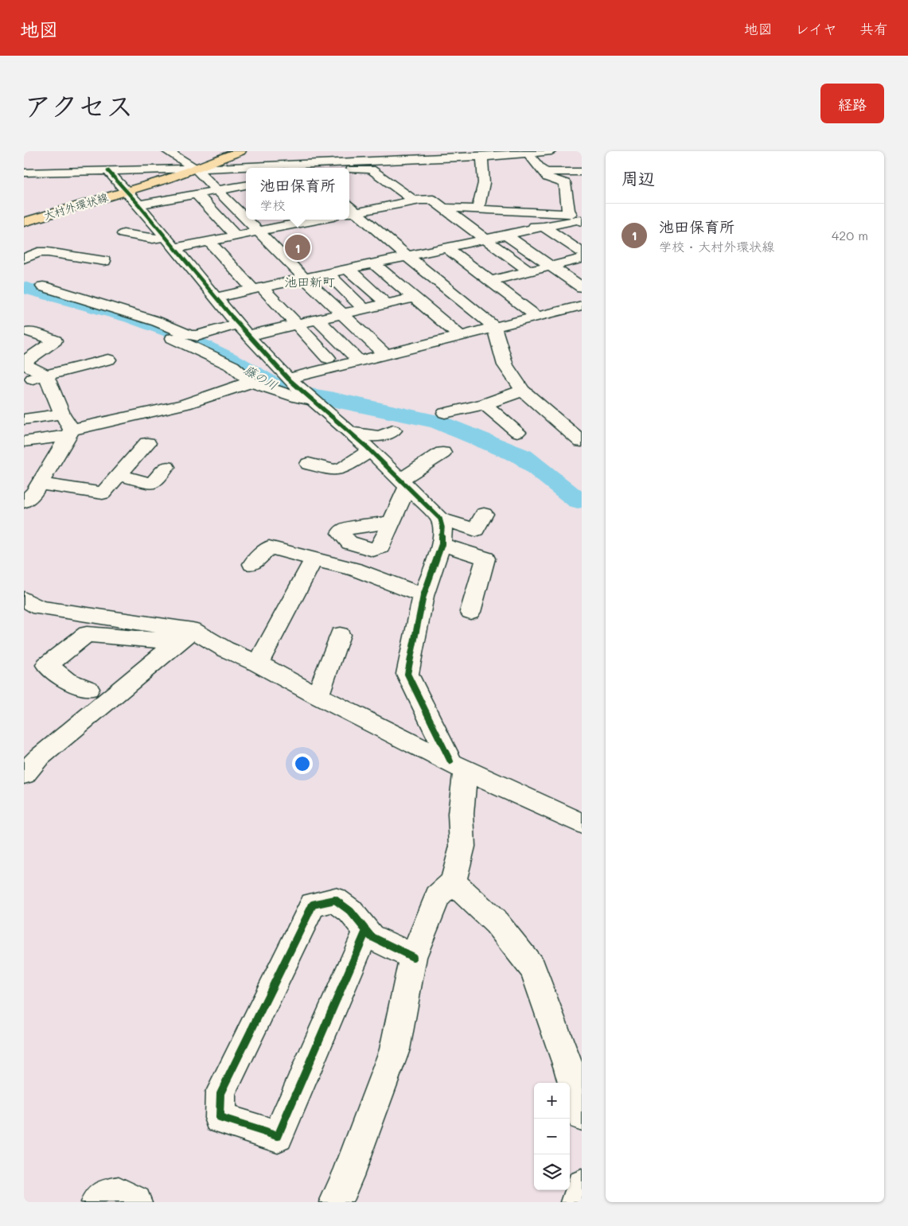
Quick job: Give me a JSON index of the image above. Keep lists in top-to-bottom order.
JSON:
{
  "streets": {
    "main road": ["大村外環状線"]
  },
  "districts": ["池田新町"],
  "water": ["藤の川"],
  "page": {
    "header": "地図",
    "nav": ["地図", "レイヤ", "共有"],
    "title": "アクセス",
    "buttons": "経路",
    "heading": "周辺",
    "popup": ["池田保育所", "学校"],
    "list": [
      {
        "mark": "1",
        "name": "池田保育所",
        "note": "学校 · 大村外環状線",
        "value": "420 m"
      }
    ],
    "pins": "1",
    "map_buttons": ["+", "−"]
  }
}
